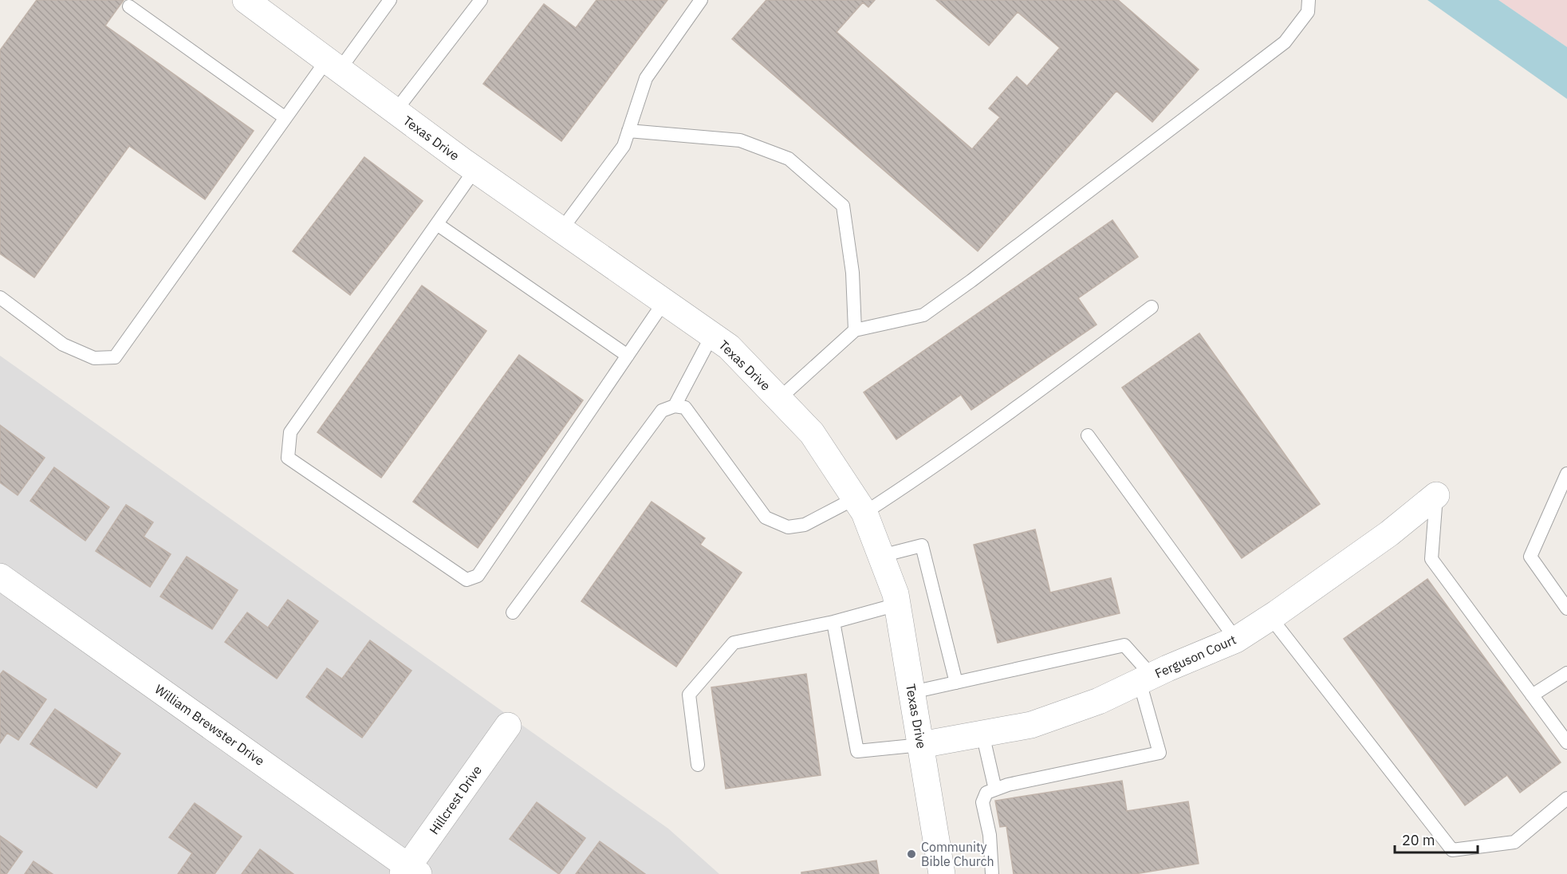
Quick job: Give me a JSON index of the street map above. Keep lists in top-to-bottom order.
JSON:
{
  "streets": {
    "street": [
      "Texas Drive",
      "Ferguson Court",
      "William Brewster Drive",
      "Hillcrest Drive"
    ]
  },
  "crossings": [
    ["Texas Drive", "Ferguson Court"],
    ["William Brewster Drive", "Hillcrest Drive"]
  ],
  "places": ["Community Bible Church"],
  "scale_bar": "20 m"
}
